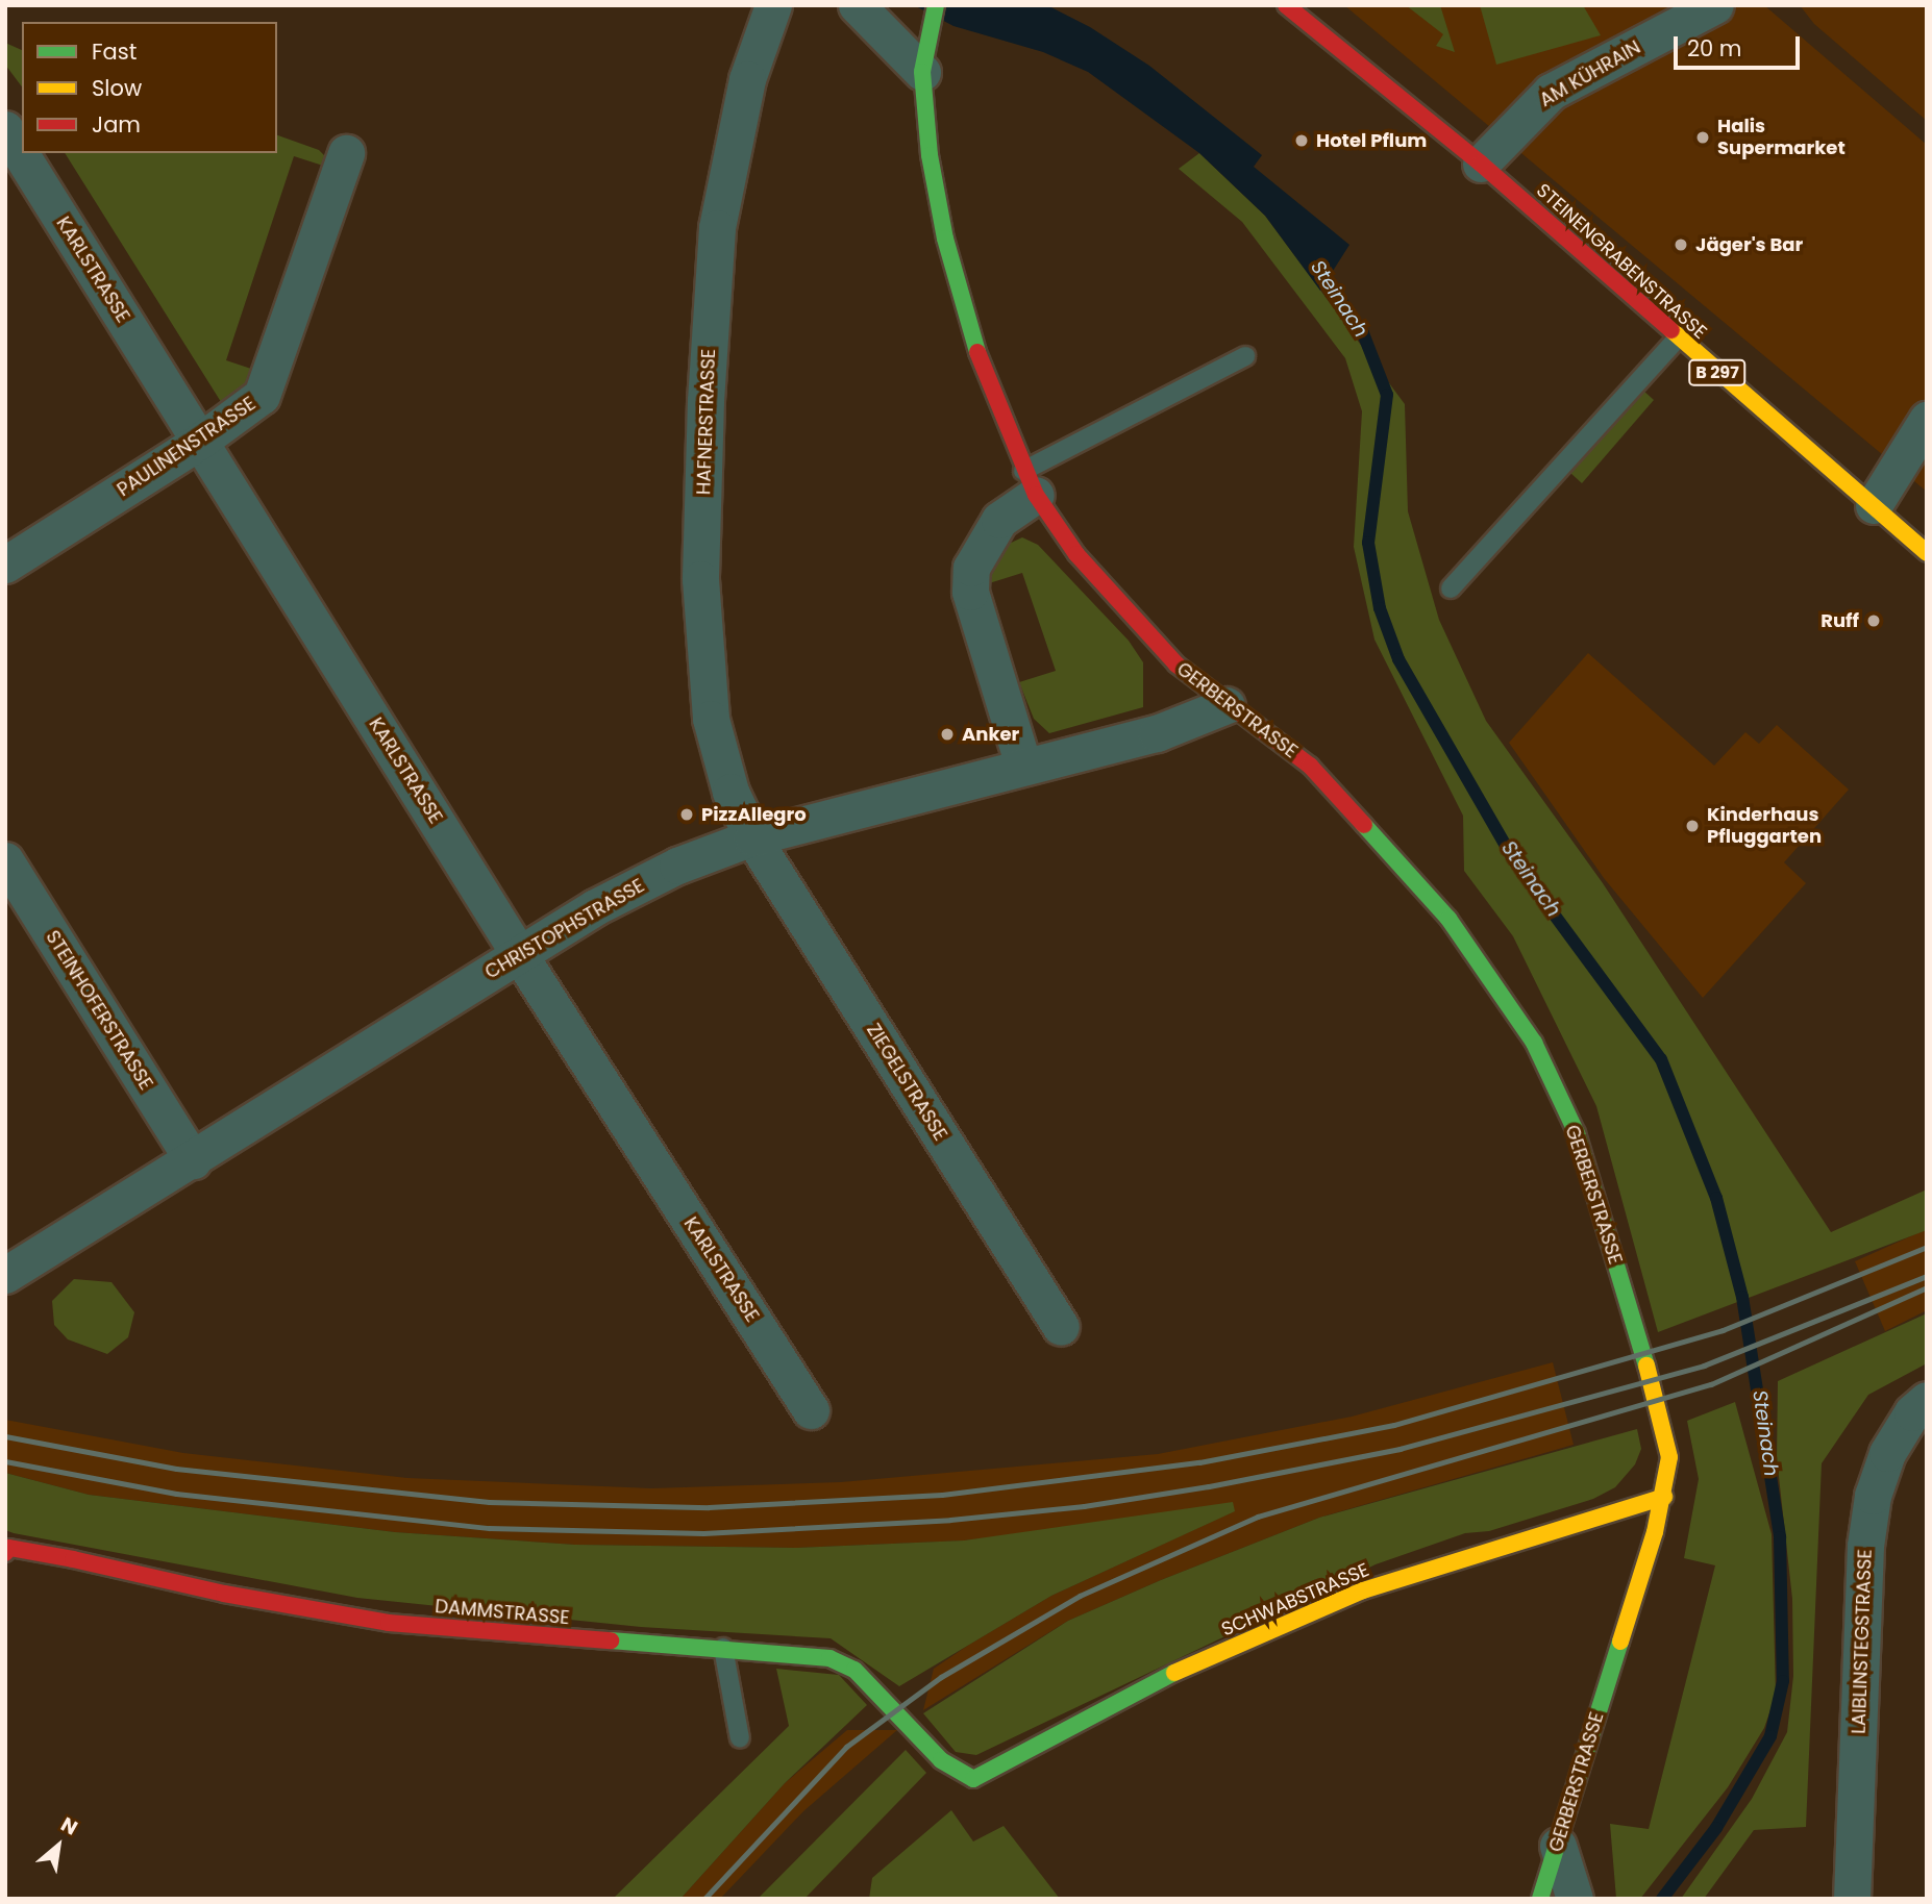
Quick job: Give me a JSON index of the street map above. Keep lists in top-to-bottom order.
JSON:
{
  "streets": {
    "street": [
      "AM KÜHRAIN",
      "STEINENGRABENSTRASSE",
      "KARLSTRASSE",
      "B 297",
      "HAFNERSTRASSE",
      "PAULINENSTRASSE",
      "GERBERSTRASSE",
      "CHRISTOPHSTRASSE",
      "STEINHOFERSTRASSE",
      "ZIEGELSTRASSE",
      "SCHWABSTRASSE",
      "DAMMSTRASSE",
      "LAIBLINSTEGSTRASSE"
    ]
  },
  "crossings": [
    ["AM KÜHRAIN", "STEINENGRABENSTRASSE"],
    ["KARLSTRASSE", "PAULINENSTRASSE"],
    ["KARLSTRASSE", "CHRISTOPHSTRASSE"],
    ["HAFNERSTRASSE", "CHRISTOPHSTRASSE"],
    ["HAFNERSTRASSE", "ZIEGELSTRASSE"],
    ["GERBERSTRASSE", "CHRISTOPHSTRASSE"],
    ["GERBERSTRASSE", "SCHWABSTRASSE"],
    ["CHRISTOPHSTRASSE", "STEINHOFERSTRASSE"],
    ["CHRISTOPHSTRASSE", "ZIEGELSTRASSE"],
    ["SCHWABSTRASSE", "DAMMSTRASSE"]
  ],
  "water": ["Steinach"],
  "places": [
    "Halis Supermarket",
    "Hotel Pflum",
    "Jäger's Bar",
    "Ruff",
    "Anker",
    "PizzAllegro",
    "Kinderhaus Pfluggarten"
  ],
  "legend": ["Fast", "Slow", "Jam"],
  "scale_bar": "20 m",
  "north": "top right"
}
